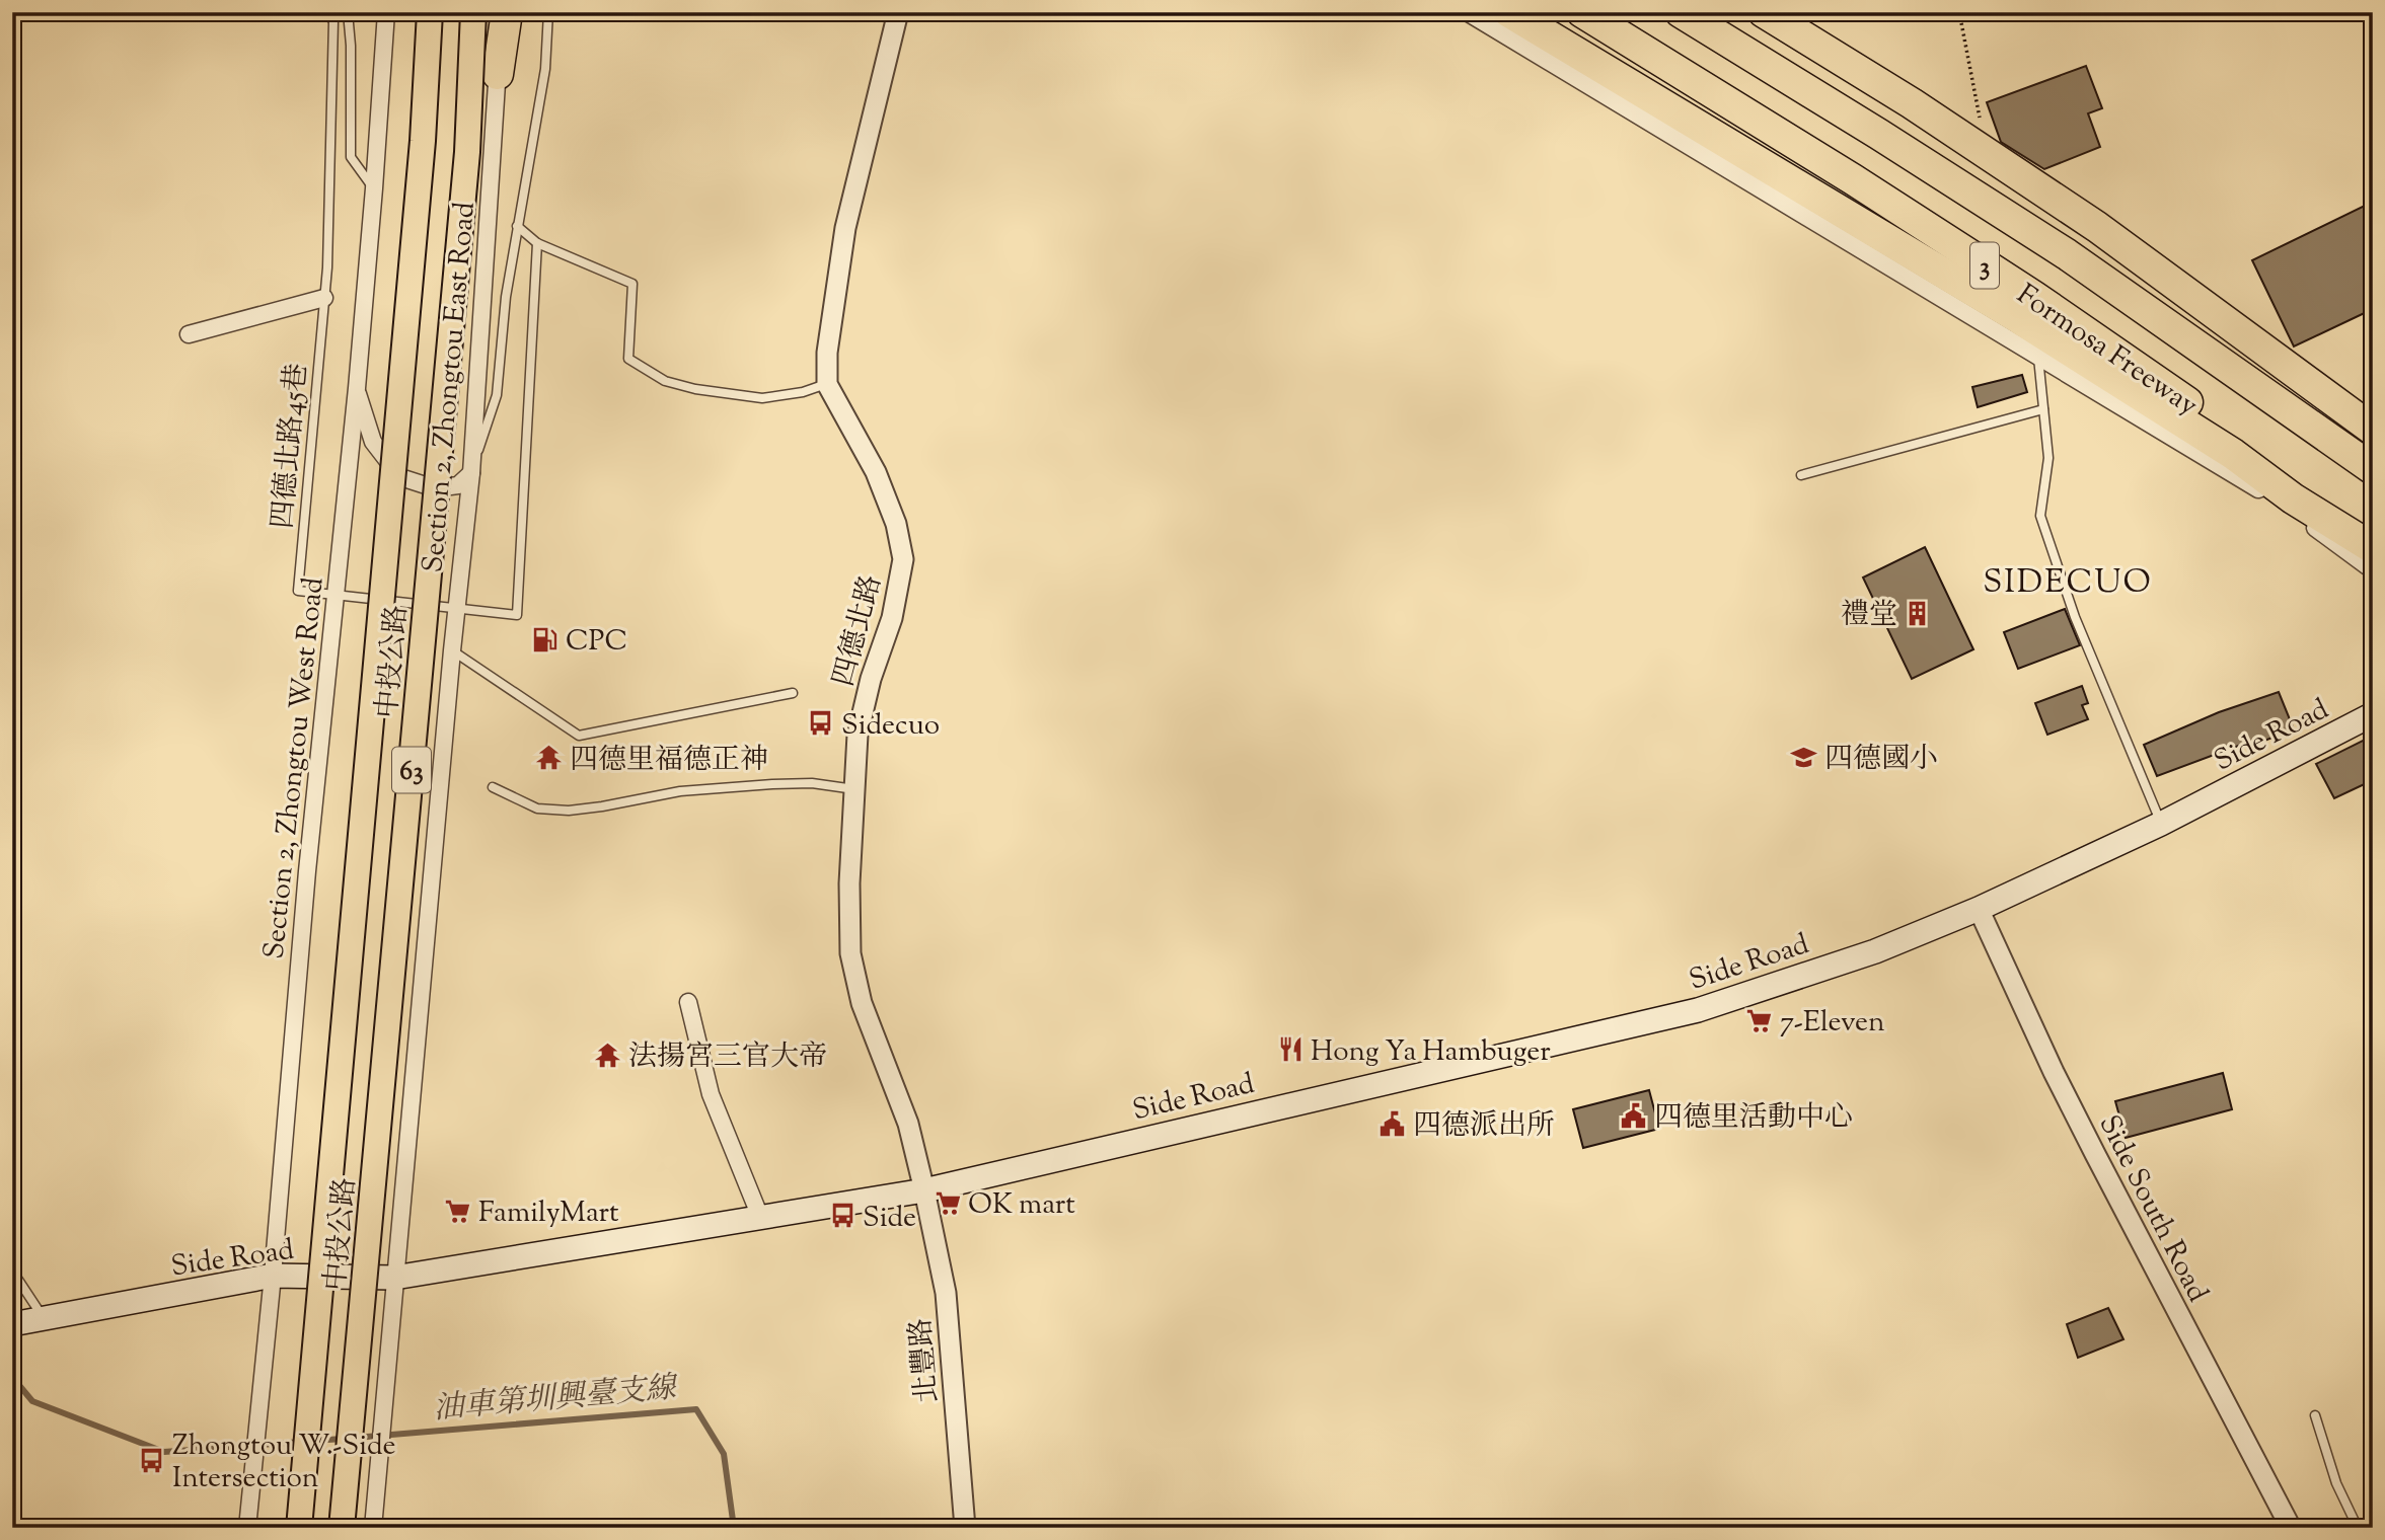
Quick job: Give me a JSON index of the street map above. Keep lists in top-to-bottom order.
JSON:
{
  "streets": {
    "highway": ["3", "Formosa Freeway"],
    "main road": ["中投公路", "Side Road", "63"],
    "street": [
      "Section 2, Zhongtou East Road",
      "四德北路",
      "Section 2, Zhongtou West Road",
      "Side South Road",
      "北豐路"
    ],
    "lane": ["四德北路45巷"]
  },
  "crossings": [
    ["Section 2, Zhongtou East Road", "四德北路45巷"],
    ["Section 2, Zhongtou East Road", "Side Road"],
    ["四德北路45巷", "Section 2, Zhongtou West Road"],
    ["四德北路", "Side Road"],
    ["四德北路", "北豐路"],
    ["Side Road", "Section 2, Zhongtou West Road"],
    ["Side Road", "Side South Road"],
    ["Side Road", "北豐路"]
  ],
  "districts": ["SIDECUO"],
  "water": ["油車第圳興臺支線"],
  "places": {
    "building": ["禮堂"],
    "fuel station": ["CPC"],
    "bus stop": ["Sidecuo", "Side", "Zhongtou W.-Side Intersection"],
    "school or university": ["四德國小"],
    "temple": ["四德里福德正神", "法揚宮三官大帝"],
    "supermarket": ["7-Eleven", "OK mart", "FamilyMart"],
    "restaurant": ["Hong Ya Hambuger"],
    "public building": ["四德里活動中心", "四德派出所"]
  }
}
